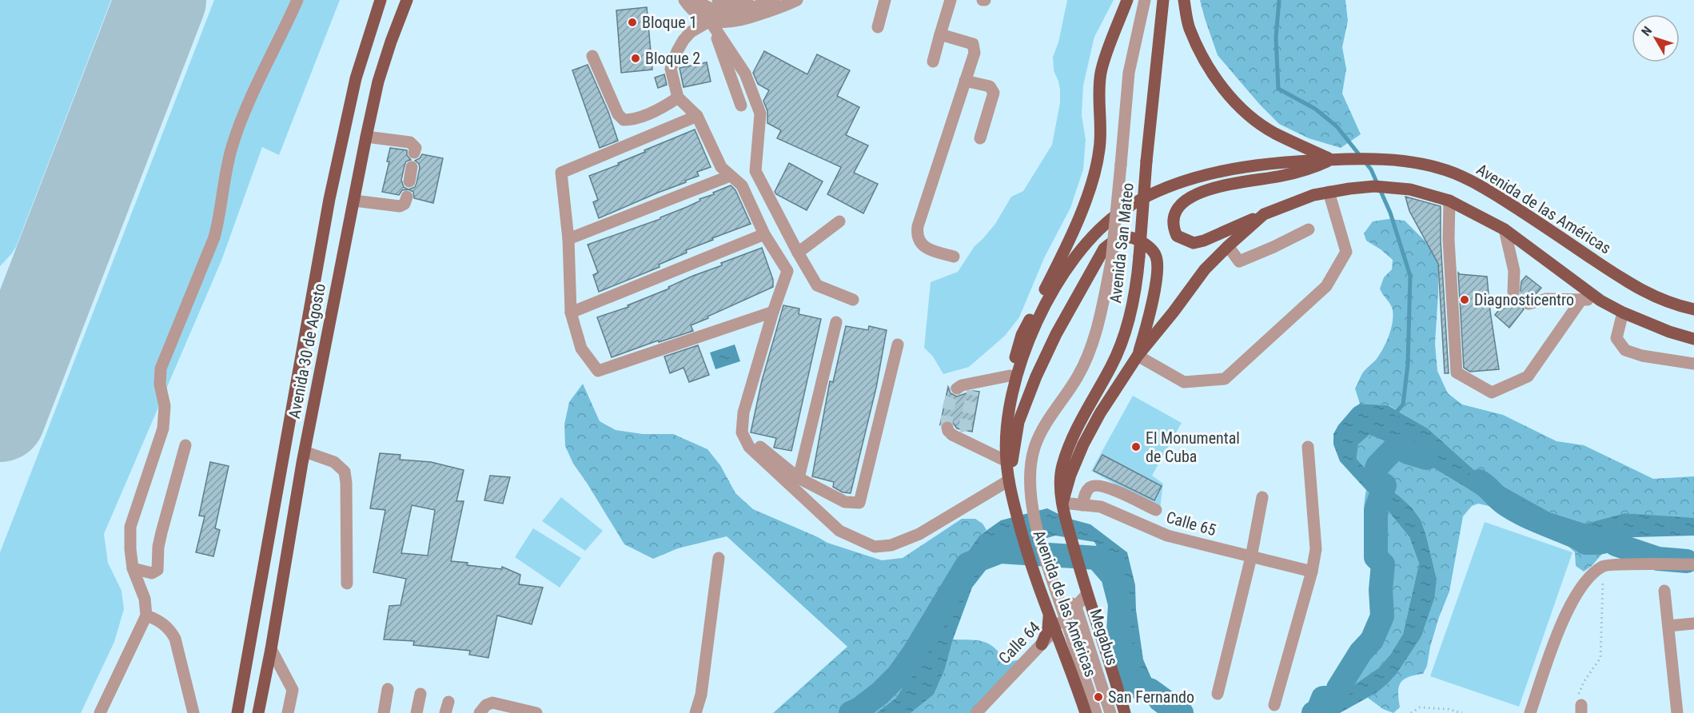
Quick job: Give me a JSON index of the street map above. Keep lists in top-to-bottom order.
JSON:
{
  "streets": {
    "main road": ["Avenida de las Américas", "Avenida San Mateo", "Avenida 30 de Agosto"],
    "street": ["Calle 65", "Megabus", "Calle 64"]
  },
  "crossings": [
    ["Avenida de las Américas", "Avenida San Mateo"],
    ["Avenida de las Américas", "Calle 65"],
    ["Avenida de las Américas", "Calle 64"],
    ["Avenida San Mateo", "Calle 65"],
    ["Megabus", "Calle 64"]
  ],
  "places": [
    "Bloque 1",
    "Bloque 2",
    "Diagnosticentro",
    "El Monumental de Cuba",
    "San Fernando"
  ],
  "north": "top left"
}
